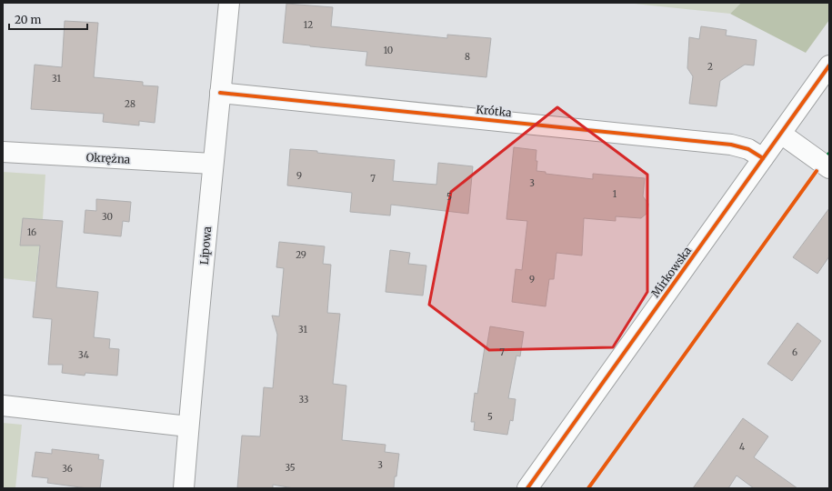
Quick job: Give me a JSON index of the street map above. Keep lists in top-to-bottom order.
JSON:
{
  "streets": {
    "street": [
      "Krótka",
      "Okrężna",
      "Lipowa",
      "Mirkowska"
    ]
  },
  "crossings": [
    ["Krótka", "Lipowa"],
    ["Krótka", "Mirkowska"],
    ["Okrężna", "Lipowa"]
  ],
  "house_numbers": [
    "12",
    "10",
    "8",
    "2",
    "31",
    "28",
    "9",
    "7",
    "3",
    "1",
    "5",
    "30",
    "16",
    "29",
    "9",
    "31",
    "7",
    "6",
    "34",
    "33",
    "5",
    "4",
    "3",
    "35",
    "36"
  ],
  "scale_bar": "20 m"
}
